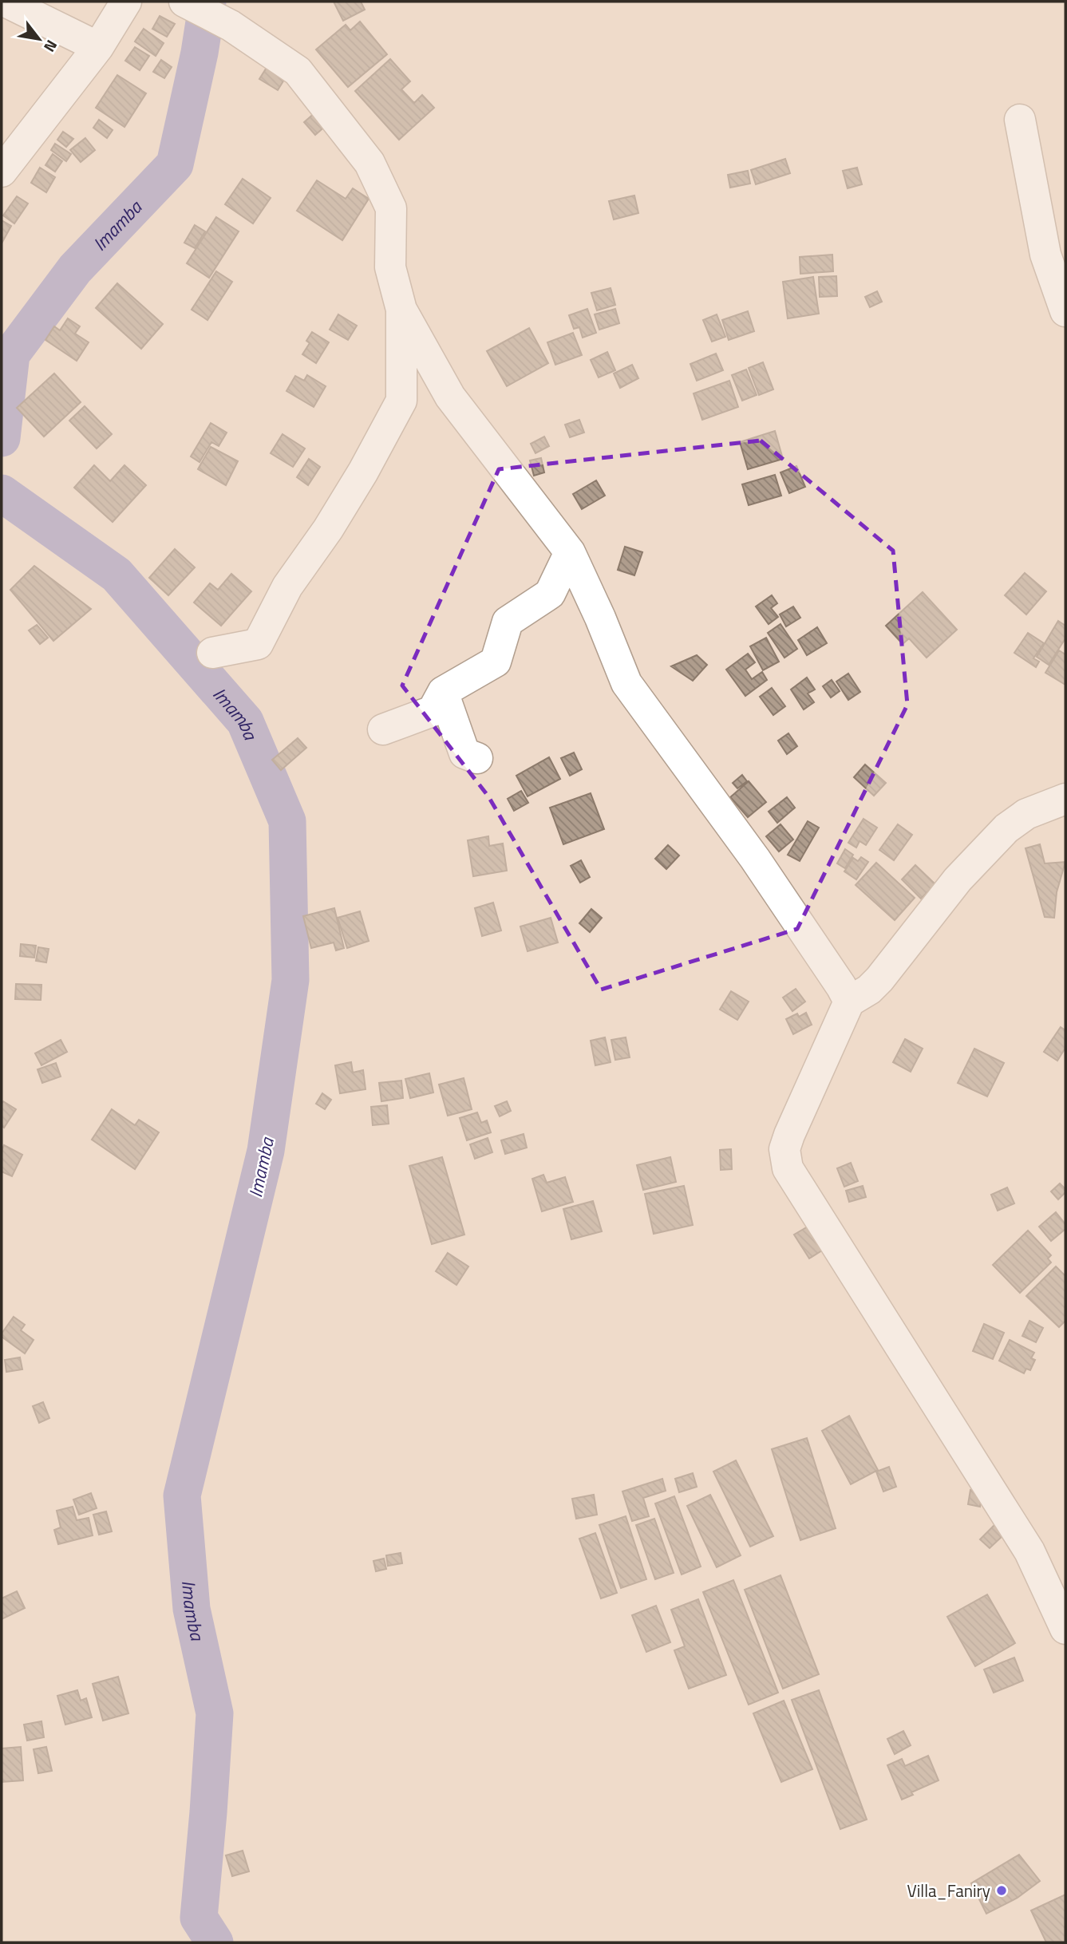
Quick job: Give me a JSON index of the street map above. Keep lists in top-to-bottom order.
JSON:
{
  "water": ["Imamba"],
  "places": ["Villa_Faniry"],
  "north": "bottom right"
}
